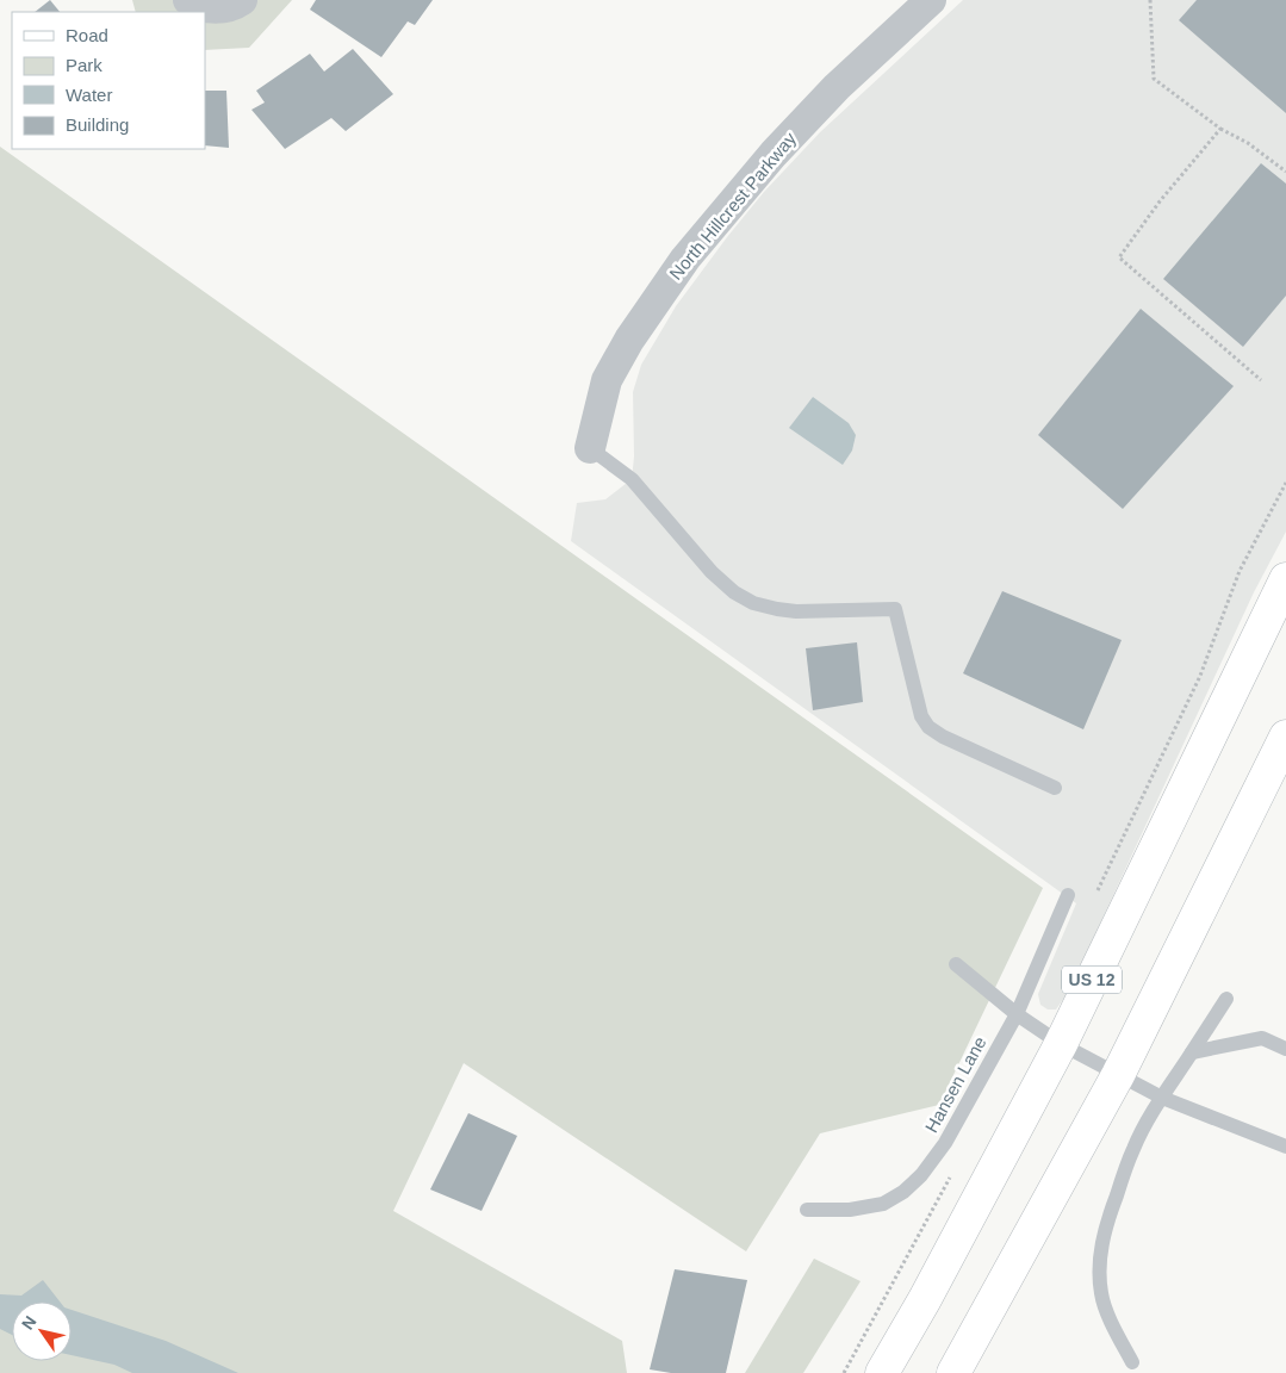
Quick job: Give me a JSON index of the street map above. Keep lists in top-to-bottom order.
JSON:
{
  "streets": {
    "main road": ["US 12"],
    "street": ["North Hillcrest Parkway"],
    "lane": ["Hansen Lane"]
  },
  "legend": [
    "Road",
    "Park",
    "Water",
    "Building"
  ],
  "north": "top left"
}
